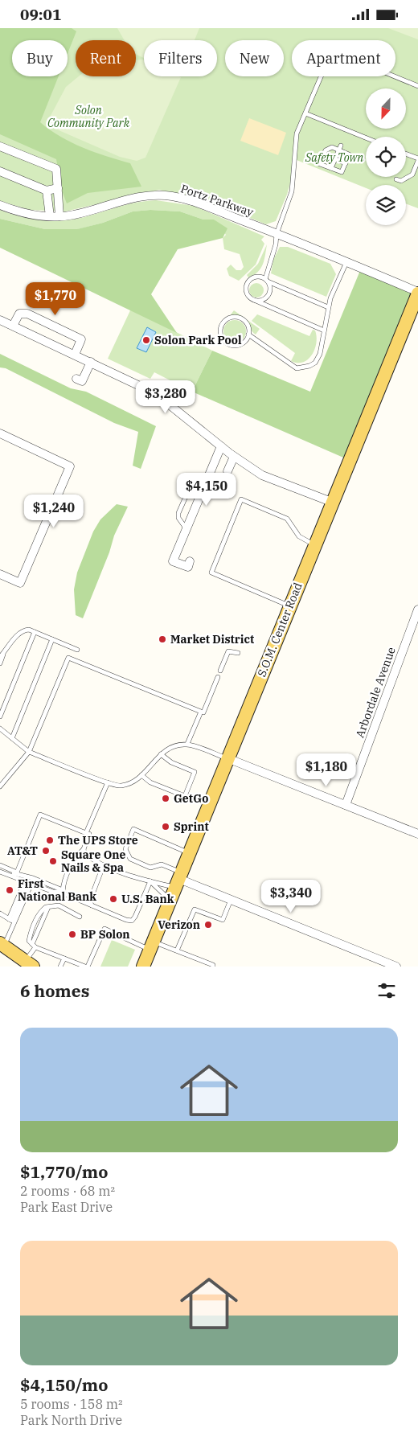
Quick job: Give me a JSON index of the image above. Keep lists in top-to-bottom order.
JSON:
{
  "streets": {
    "main road": ["S.O.M. Center Road"],
    "street": ["Portz Parkway", "Arbordale Avenue"]
  },
  "crossings": [
    ["Portz Parkway", "S.O.M. Center Road"]
  ],
  "parks": ["Solon Community Park", "Safety Town"],
  "places": [
    "Solon Park Pool",
    "Market District",
    "GetGo",
    "Sprint",
    "The UPS Store",
    "AT&T",
    "Square One Nails & Spa",
    "First National Bank",
    "U.S. Bank",
    "Verizon",
    "BP Solon"
  ],
  "north": "bottom",
  "page": {
    "status": "09:01",
    "chip": [
      "Buy",
      "Rent",
      "Filters",
      "New",
      "Apartment"
    ],
    "price": [
      "$1,770",
      "$3,280",
      "$4,150",
      "$1,240",
      "$1,180",
      "$3,340"
    ],
    "heading": "6 homes",
    "list": [
      {
        "name": "$1,770/mo",
        "note": "2 rooms · 68 m² · Park East Drive"
      },
      {
        "name": "$4,150/mo",
        "note": "5 rooms · 158 m² · Park North Drive"
      }
    ]
  }
}
